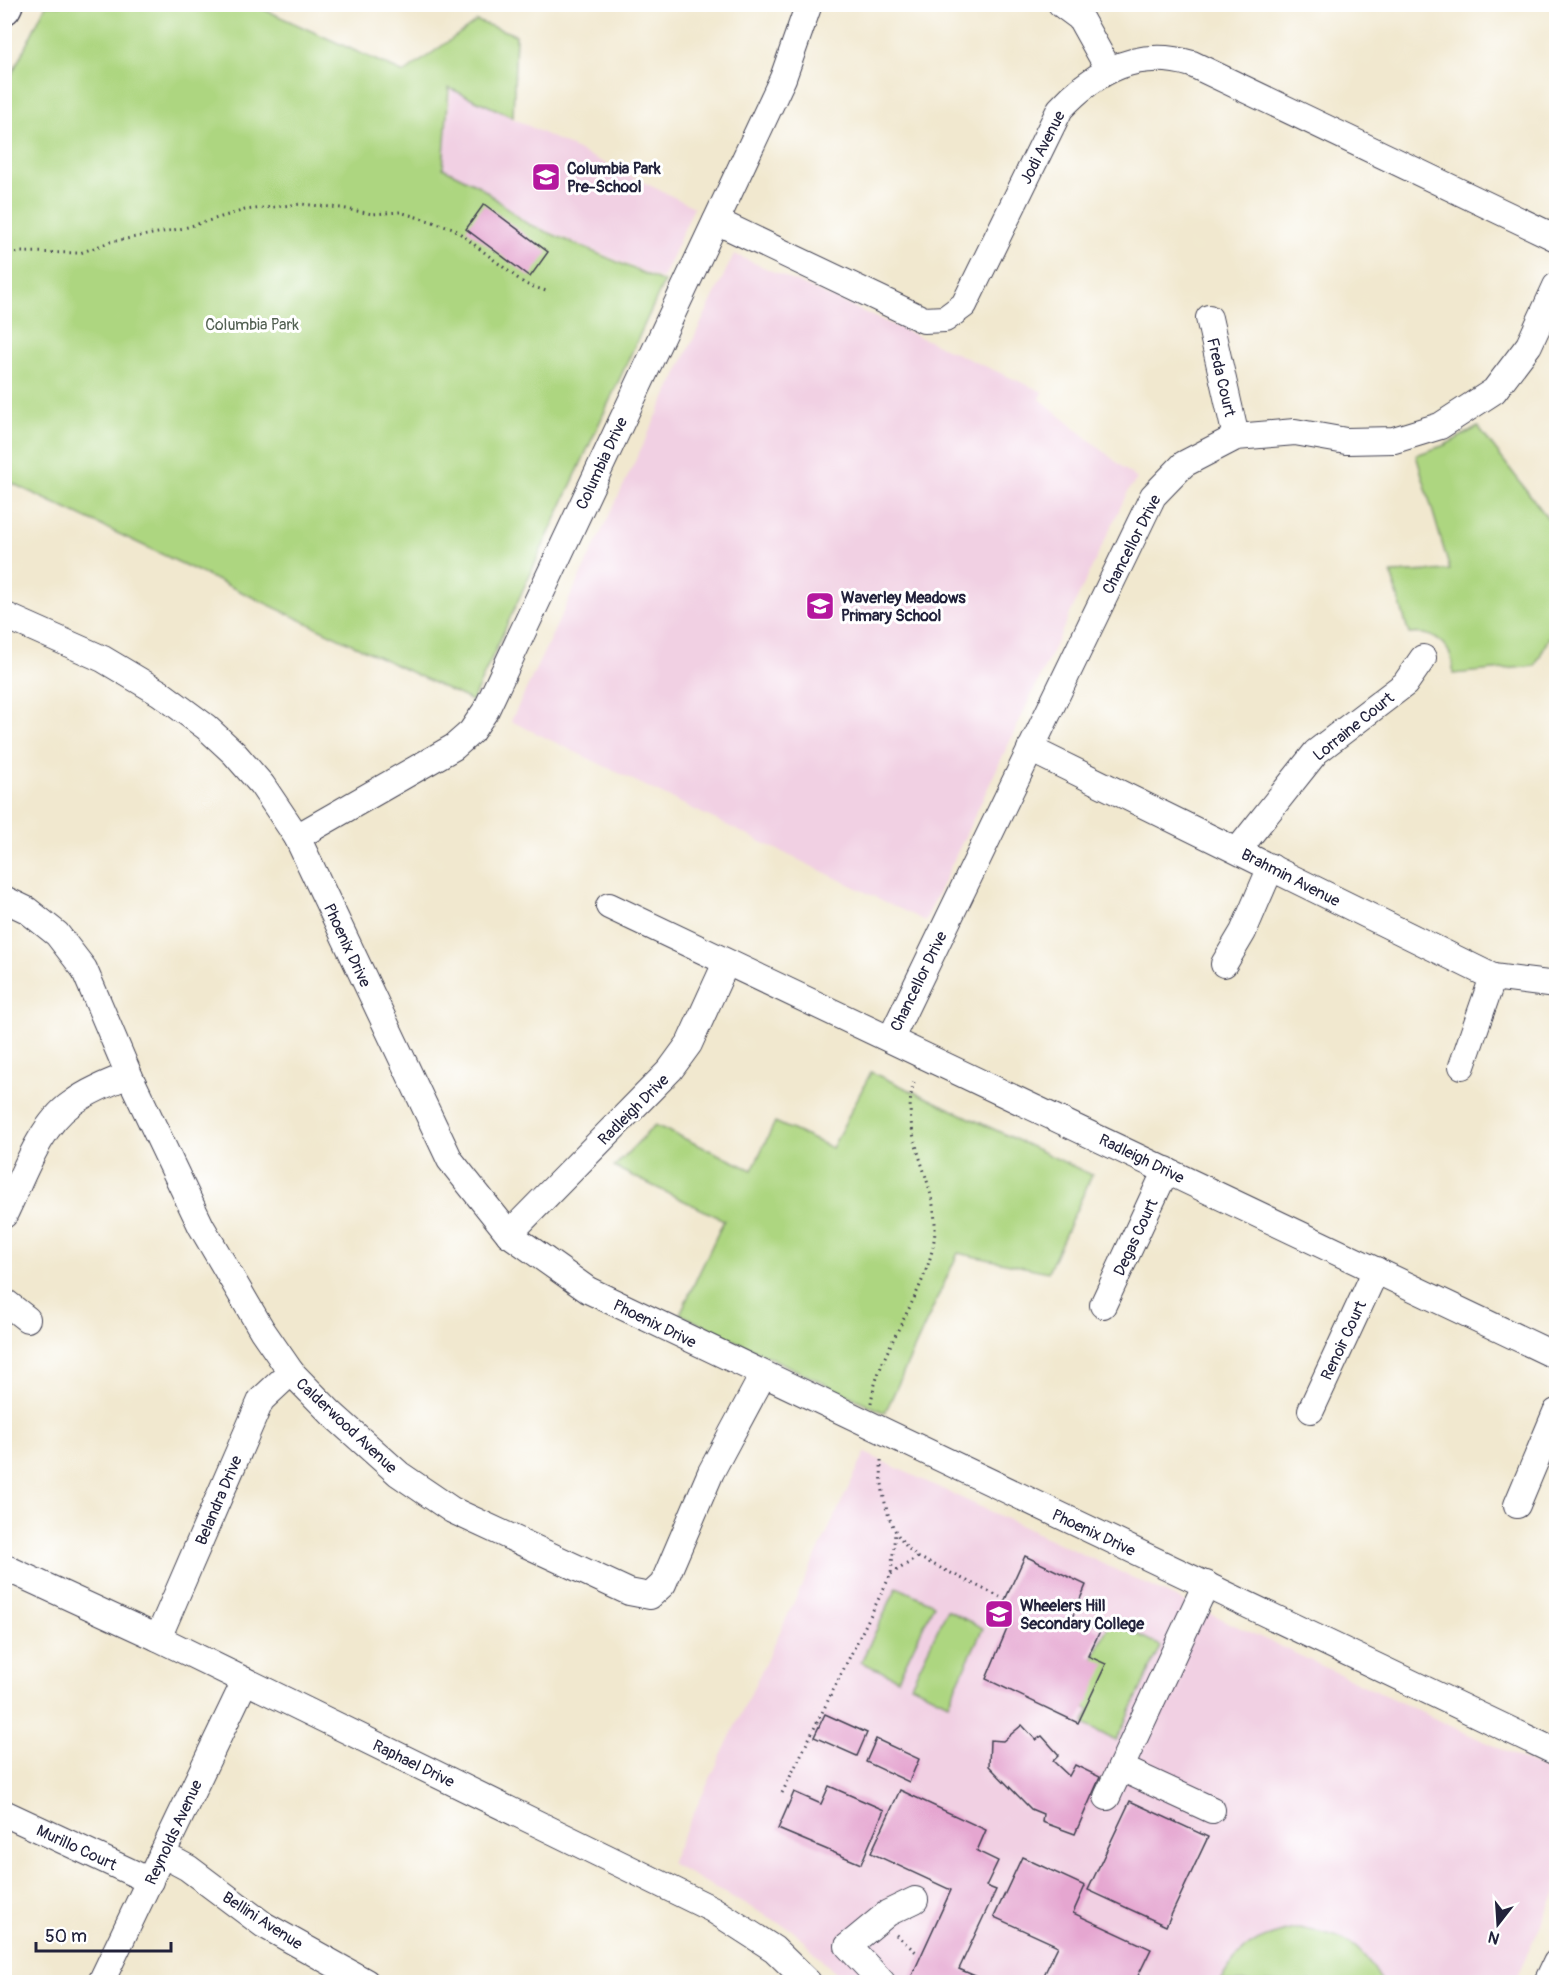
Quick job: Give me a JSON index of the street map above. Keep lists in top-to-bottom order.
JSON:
{
  "streets": {
    "street": [
      "Jodi Avenue",
      "Freda Court",
      "Columbia Drive",
      "Chancellor Drive",
      "Lorraine Court",
      "Brahmin Avenue",
      "Phoenix Drive",
      "Radleigh Drive",
      "Degas Court",
      "Renoir Court",
      "Calderwood Avenue",
      "Belandra Drive",
      "Raphael Drive",
      "Reynolds Avenue",
      "Murillo Court",
      "Bellini Avenue"
    ]
  },
  "crossings": [
    ["Jodi Avenue", "Columbia Drive"],
    ["Freda Court", "Chancellor Drive"],
    ["Columbia Drive", "Phoenix Drive"],
    ["Chancellor Drive", "Brahmin Avenue"],
    ["Chancellor Drive", "Radleigh Drive"],
    ["Lorraine Court", "Brahmin Avenue"],
    ["Phoenix Drive", "Radleigh Drive"],
    ["Phoenix Drive", "Calderwood Avenue"],
    ["Radleigh Drive", "Degas Court"],
    ["Radleigh Drive", "Renoir Court"],
    ["Calderwood Avenue", "Belandra Drive"],
    ["Belandra Drive", "Raphael Drive"],
    ["Raphael Drive", "Reynolds Avenue"],
    ["Reynolds Avenue", "Murillo Court"],
    ["Reynolds Avenue", "Bellini Avenue"]
  ],
  "parks": ["Columbia Park"],
  "places": {
    "school or university": ["Columbia Park Pre-School", "Waverley Meadows Primary School", "Wheelers Hill Secondary College"]
  },
  "scale_bar": "50 m",
  "north": "bottom"
}
